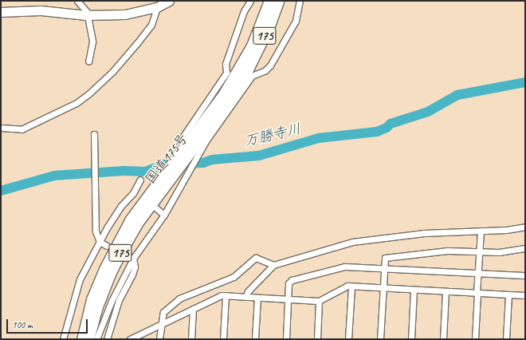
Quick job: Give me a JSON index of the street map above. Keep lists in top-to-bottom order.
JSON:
{
  "streets": {
    "highway": ["175", "国道175号"]
  },
  "water": ["万勝寺川"],
  "scale_bar": "100 m"
}
